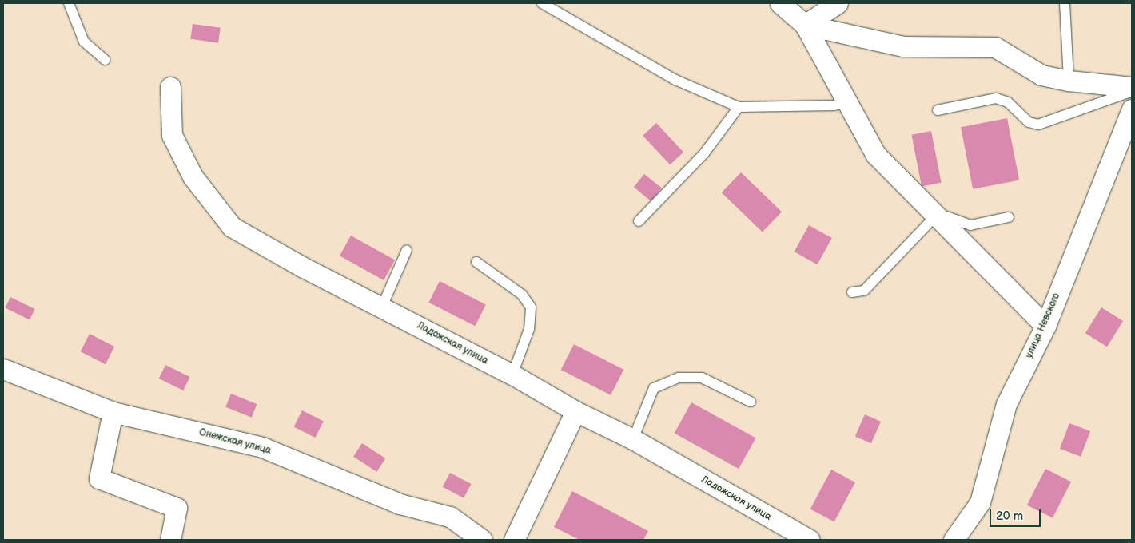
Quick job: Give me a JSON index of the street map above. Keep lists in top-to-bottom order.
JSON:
{
  "streets": {
    "street": ["улица Невского", "Ладожская улица", "Онежская улица"]
  },
  "scale_bar": "20 m"
}
